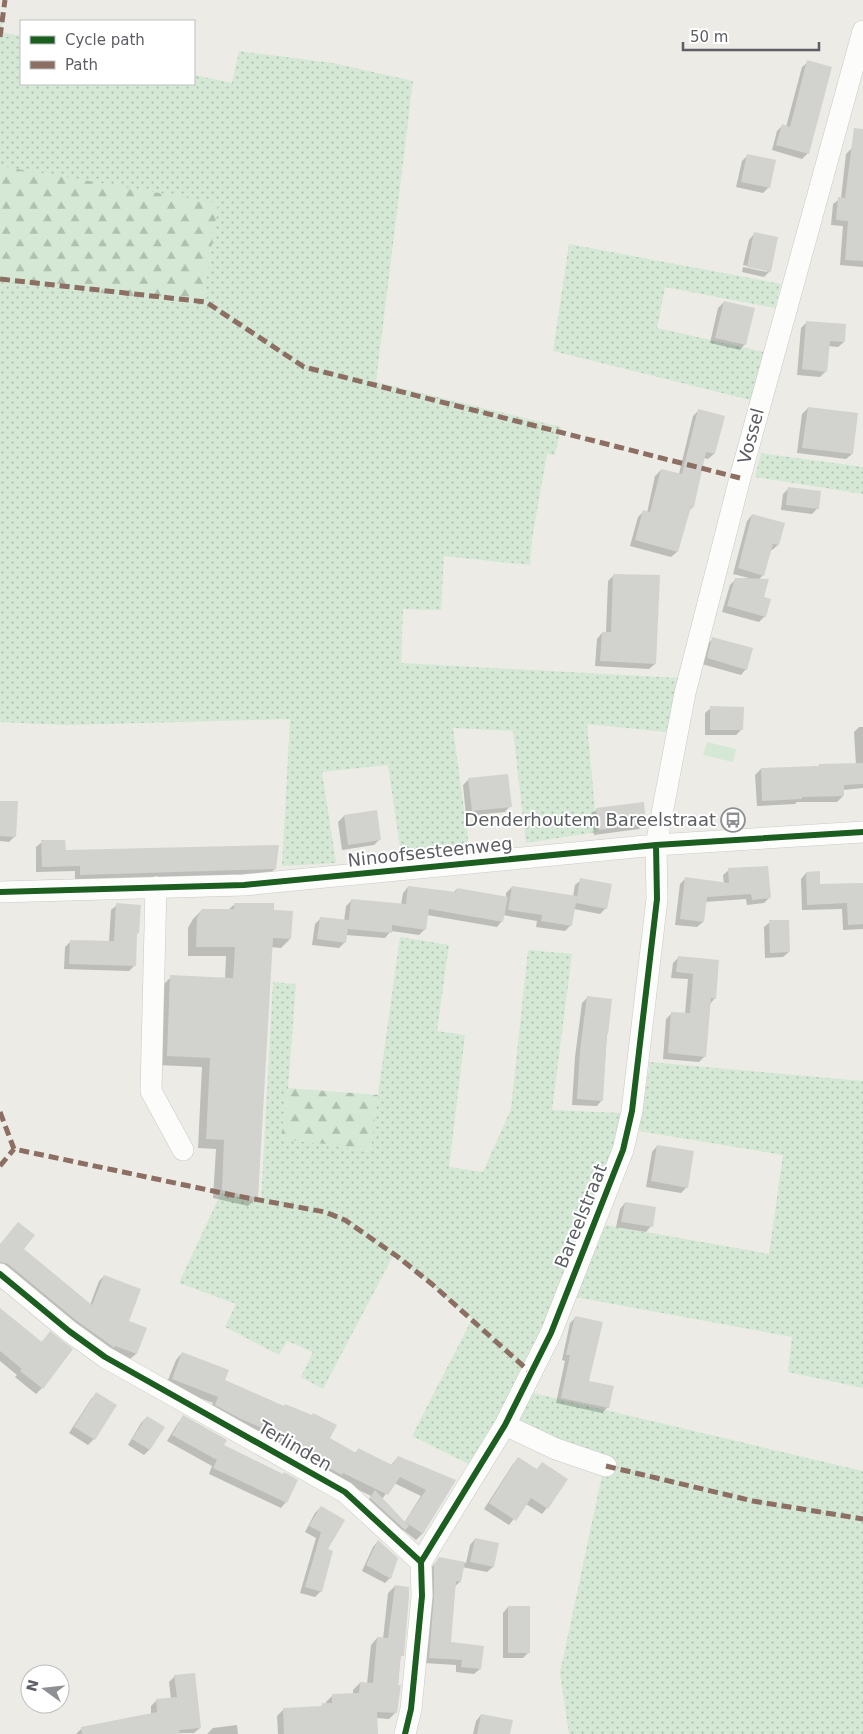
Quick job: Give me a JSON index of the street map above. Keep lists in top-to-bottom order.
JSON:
{
  "streets": {
    "street": [
      "Vossel",
      "Ninoofsesteenweg",
      "Bareelstraat",
      "Terlinden"
    ]
  },
  "crossings": [
    ["Vossel", "Ninoofsesteenweg"],
    ["Vossel", "Bareelstraat"],
    ["Ninoofsesteenweg", "Bareelstraat"],
    ["Bareelstraat", "Terlinden"]
  ],
  "places": {
    "bus stop": ["Denderhoutem Bareelstraat"]
  },
  "legend": ["Cycle path", "Path"],
  "scale_bar": "50 m",
  "north": "left"
}
